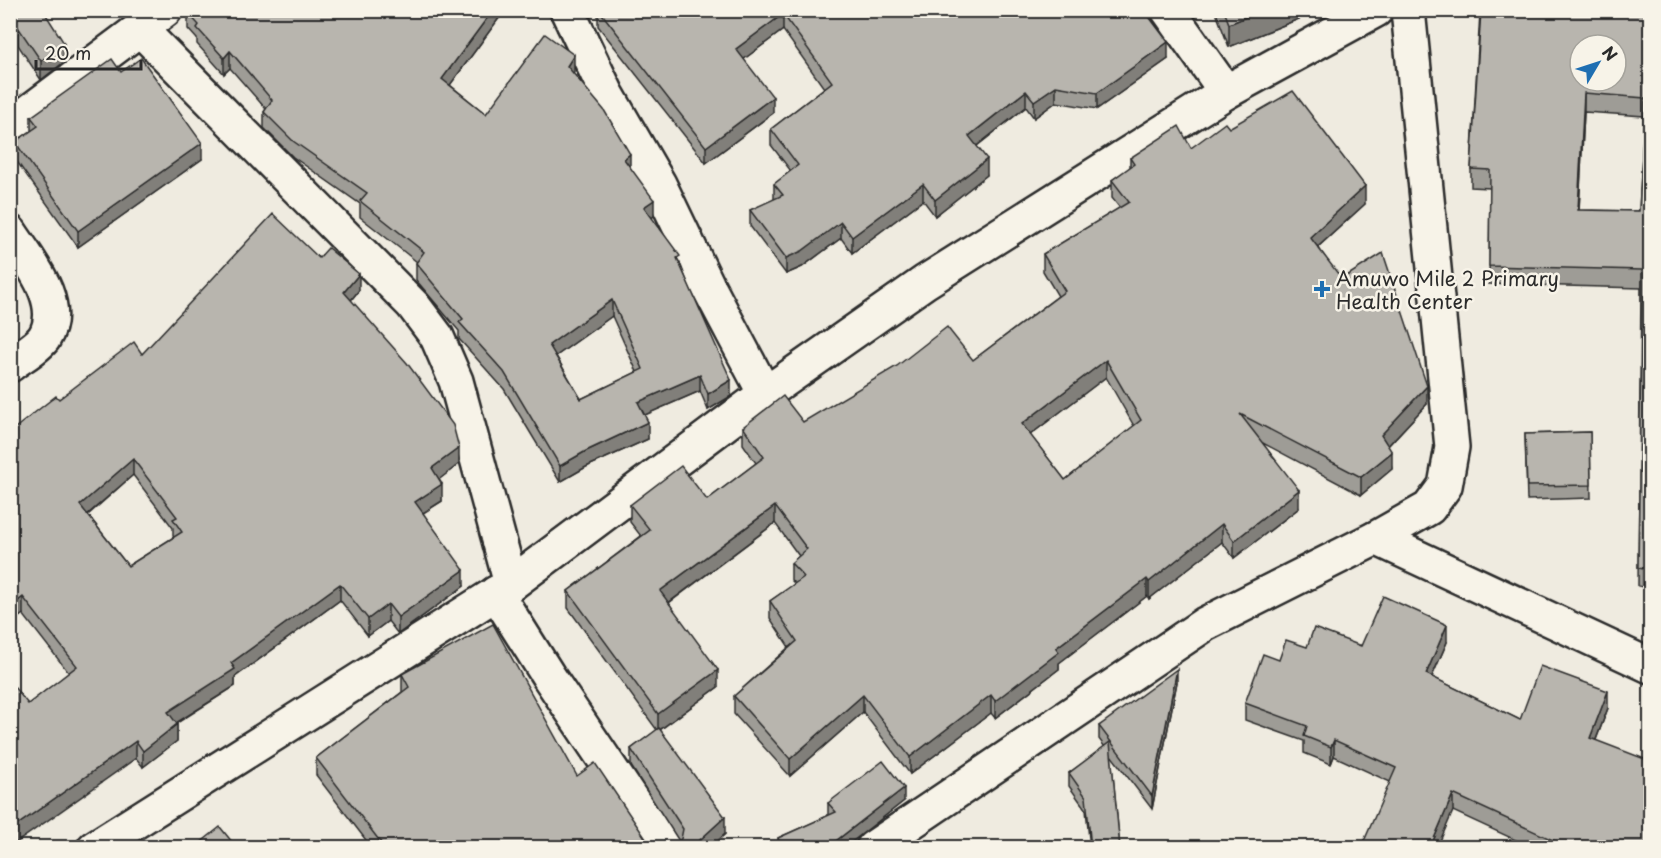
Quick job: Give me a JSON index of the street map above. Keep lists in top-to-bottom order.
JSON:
{
  "places": {
    "health": ["Amuwo Mile 2 Primary Health Center"]
  },
  "scale_bar": "20 m",
  "north": "top right"
}
